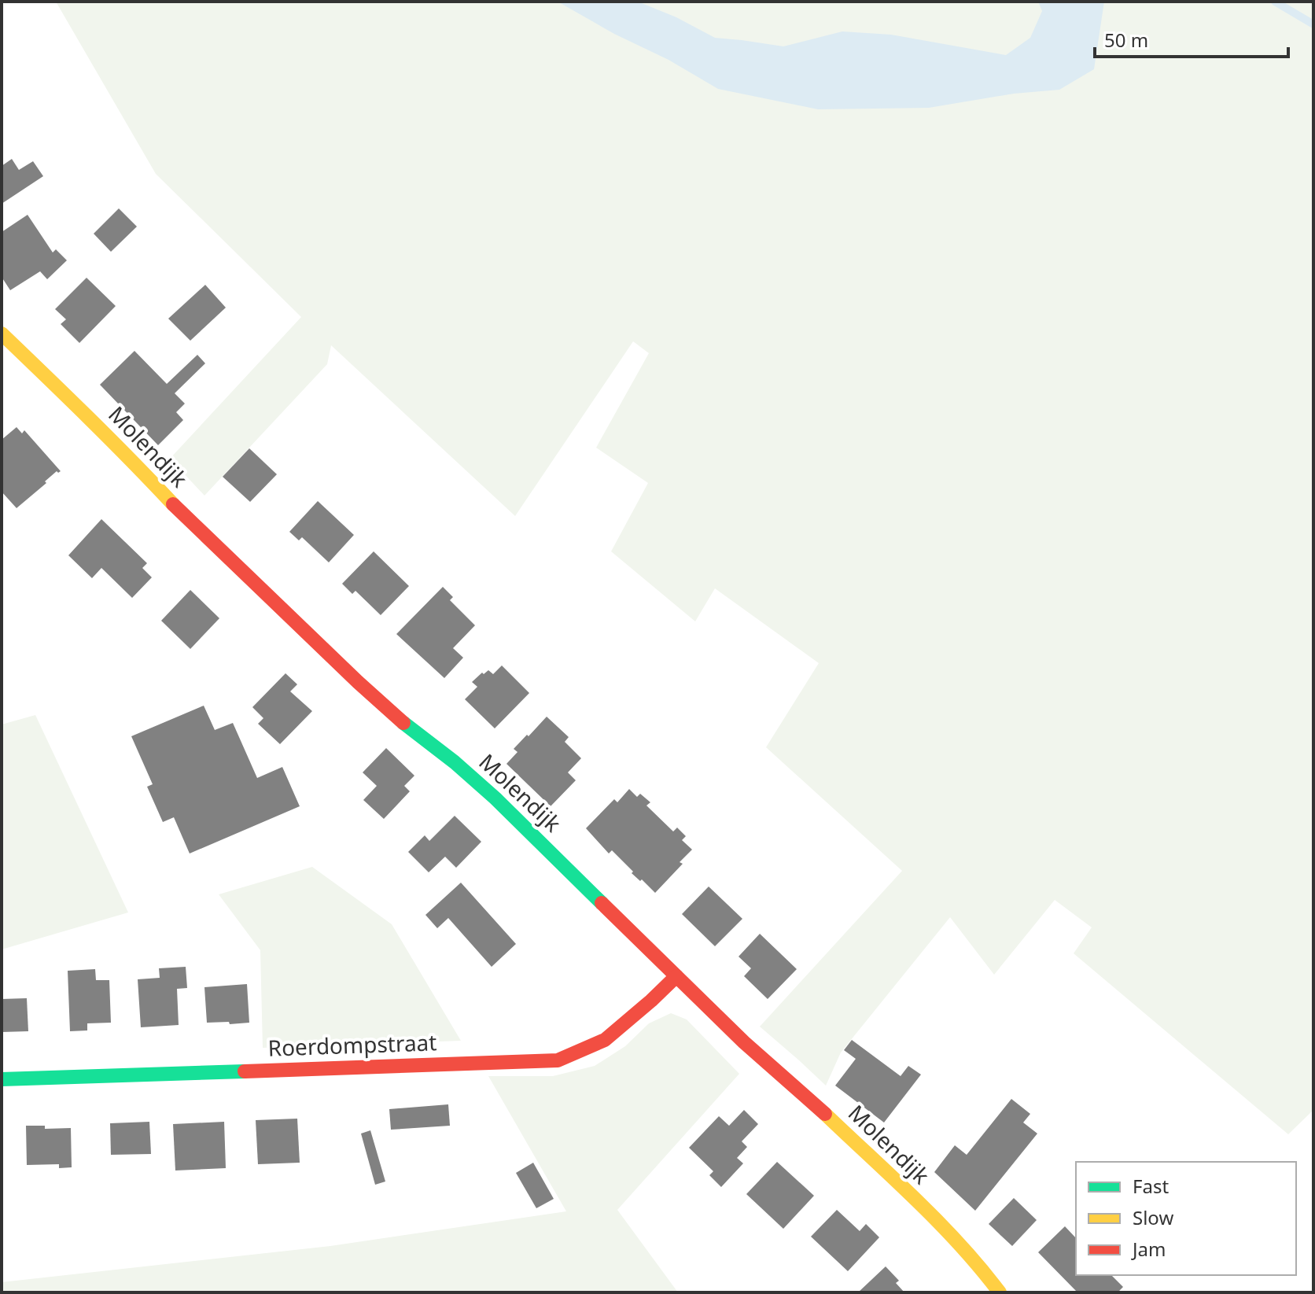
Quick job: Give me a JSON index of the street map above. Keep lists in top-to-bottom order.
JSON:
{
  "streets": {
    "street": ["Molendijk", "Roerdompstraat"]
  },
  "crossings": [
    ["Molendijk", "Roerdompstraat"]
  ],
  "legend": ["Fast", "Slow", "Jam"],
  "scale_bar": "50 m"
}
